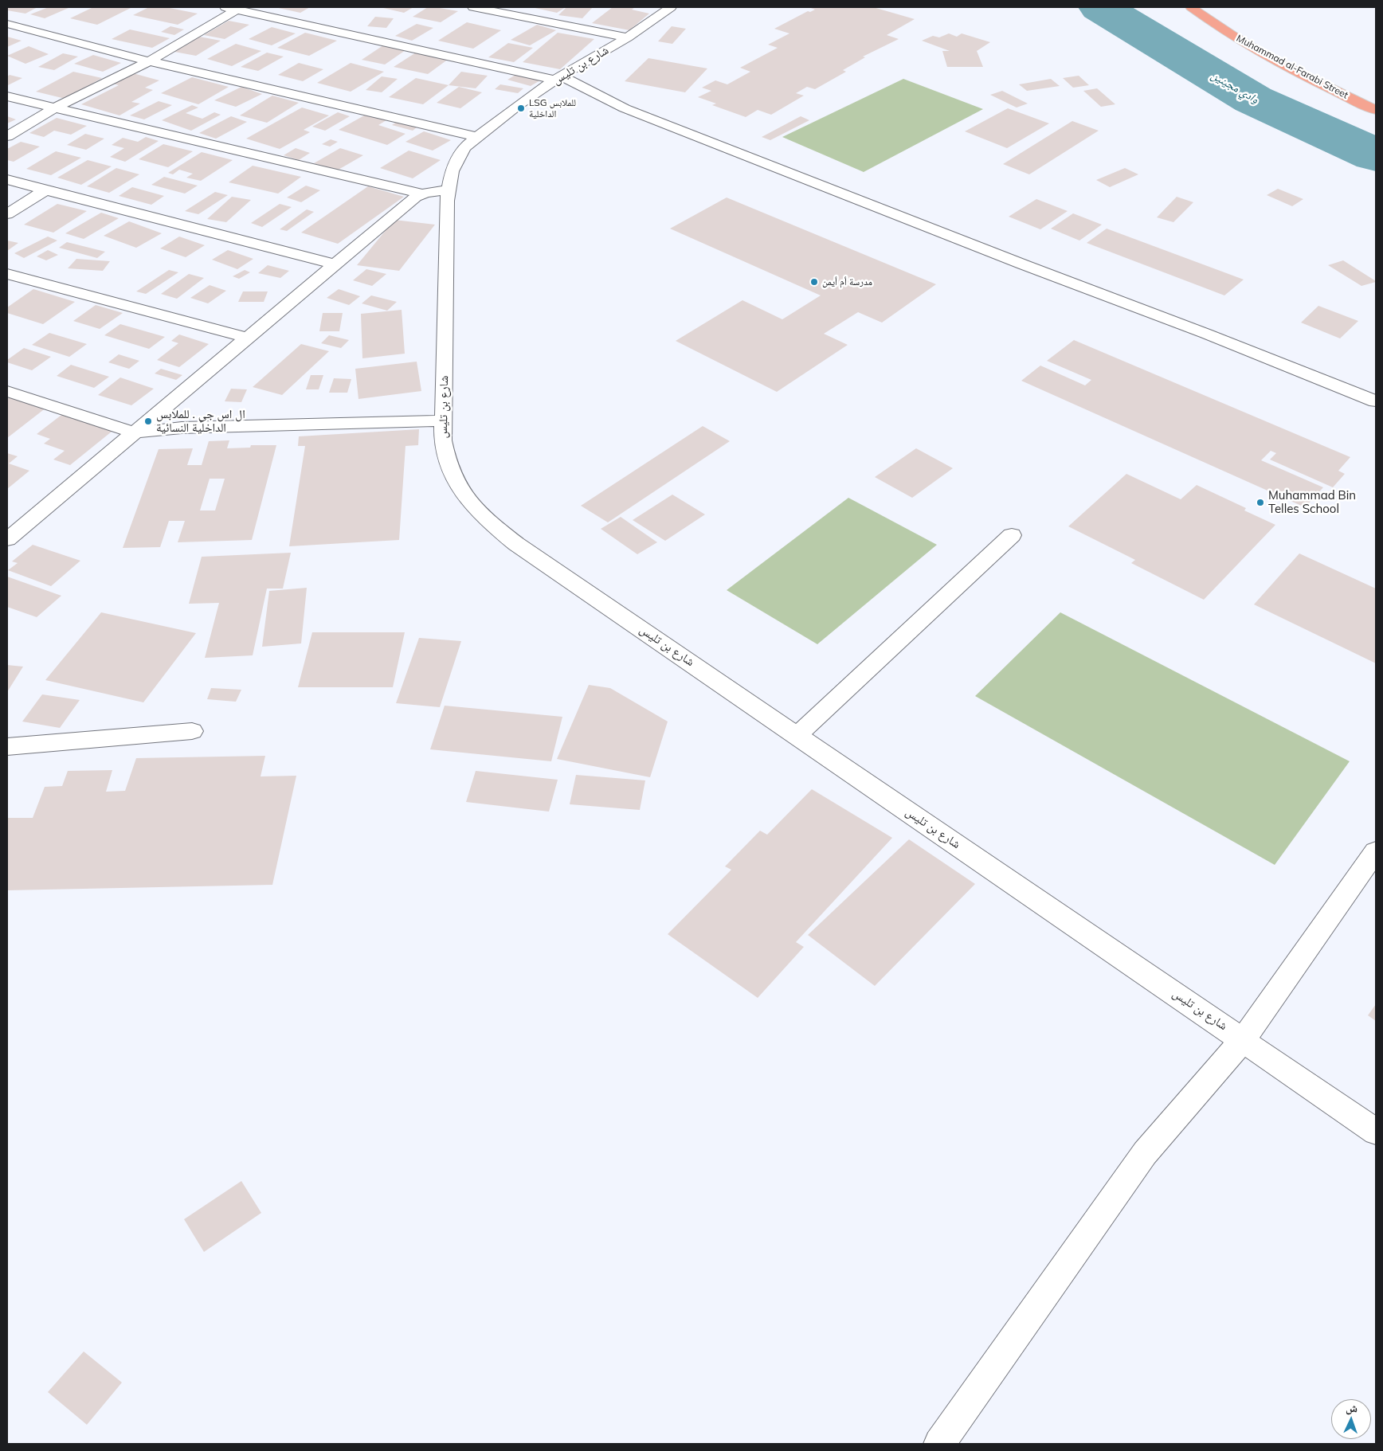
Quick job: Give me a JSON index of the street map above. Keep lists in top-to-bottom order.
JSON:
{
  "streets": {
    "highway": ["Muhammad al-Farabi Street"],
    "street": ["شارع بن تليس"]
  },
  "water": ["وادي مجينين"],
  "places": [
    "LSG للملابس الداخلية",
    "مدرسة أم أيمن",
    "ال اس جي . للملابس الداخلية النسائية",
    "Muhammad Bin Telles School"
  ],
  "north": "top"
}
